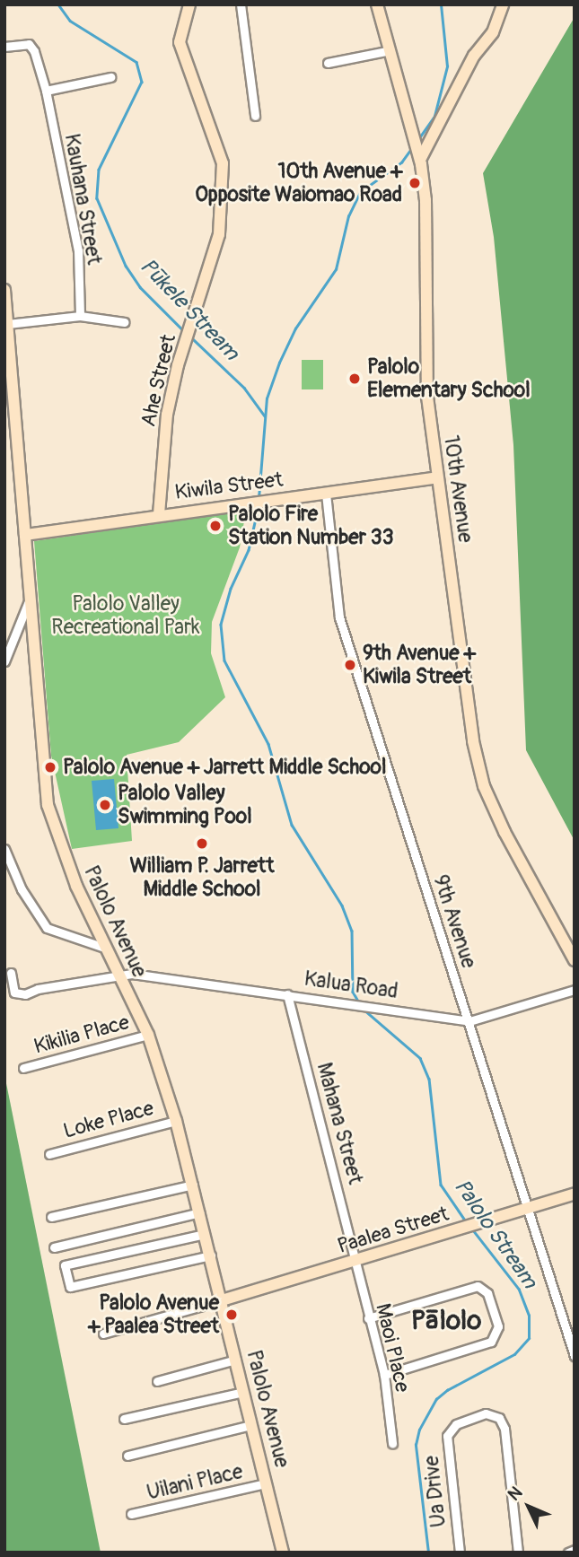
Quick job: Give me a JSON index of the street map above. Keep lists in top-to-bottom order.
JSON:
{
  "streets": {
    "street": [
      "Kauhana Street",
      "Ahe Street",
      "Kiwila Street",
      "10th Avenue",
      "Palolo Avenue",
      "9th Avenue",
      "Kalua Road",
      "Kikilia Place",
      "Loke Place",
      "Mahana Street",
      "Paalea Street",
      "Maoi Place",
      "Uilani Place",
      "Ua Drive"
    ]
  },
  "crossings": [
    ["Ahe Street", "Kiwila Street"],
    ["Kiwila Street", "10th Avenue"],
    ["Kiwila Street", "Palolo Avenue"],
    ["Kiwila Street", "9th Avenue"],
    ["Palolo Avenue", "Kalua Road"],
    ["Palolo Avenue", "Kikilia Place"],
    ["Palolo Avenue", "Loke Place"],
    ["Palolo Avenue", "Paalea Street"],
    ["Palolo Avenue", "Uilani Place"],
    ["9th Avenue", "Kalua Road"],
    ["9th Avenue", "Paalea Street"],
    ["Kalua Road", "Mahana Street"],
    ["Mahana Street", "Paalea Street"],
    ["Mahana Street", "Maoi Place"],
    ["Paalea Street", "Maoi Place"]
  ],
  "districts": ["Pālolo"],
  "water": ["Pūkele Stream", "Palolo Stream"],
  "parks": ["Palolo Valley Recreational Park"],
  "places": [
    "10th Avenue + Opposite Waiomao Road",
    "Palolo Elementary School",
    "Palolo Fire Station Number 33",
    "9th Avenue + Kiwila Street",
    "Palolo Avenue + Jarrett Middle School",
    "Palolo Valley Swimming Pool",
    "William P. Jarrett Middle School",
    "Palolo Avenue + Paalea Street"
  ],
  "north": "top left"
}
